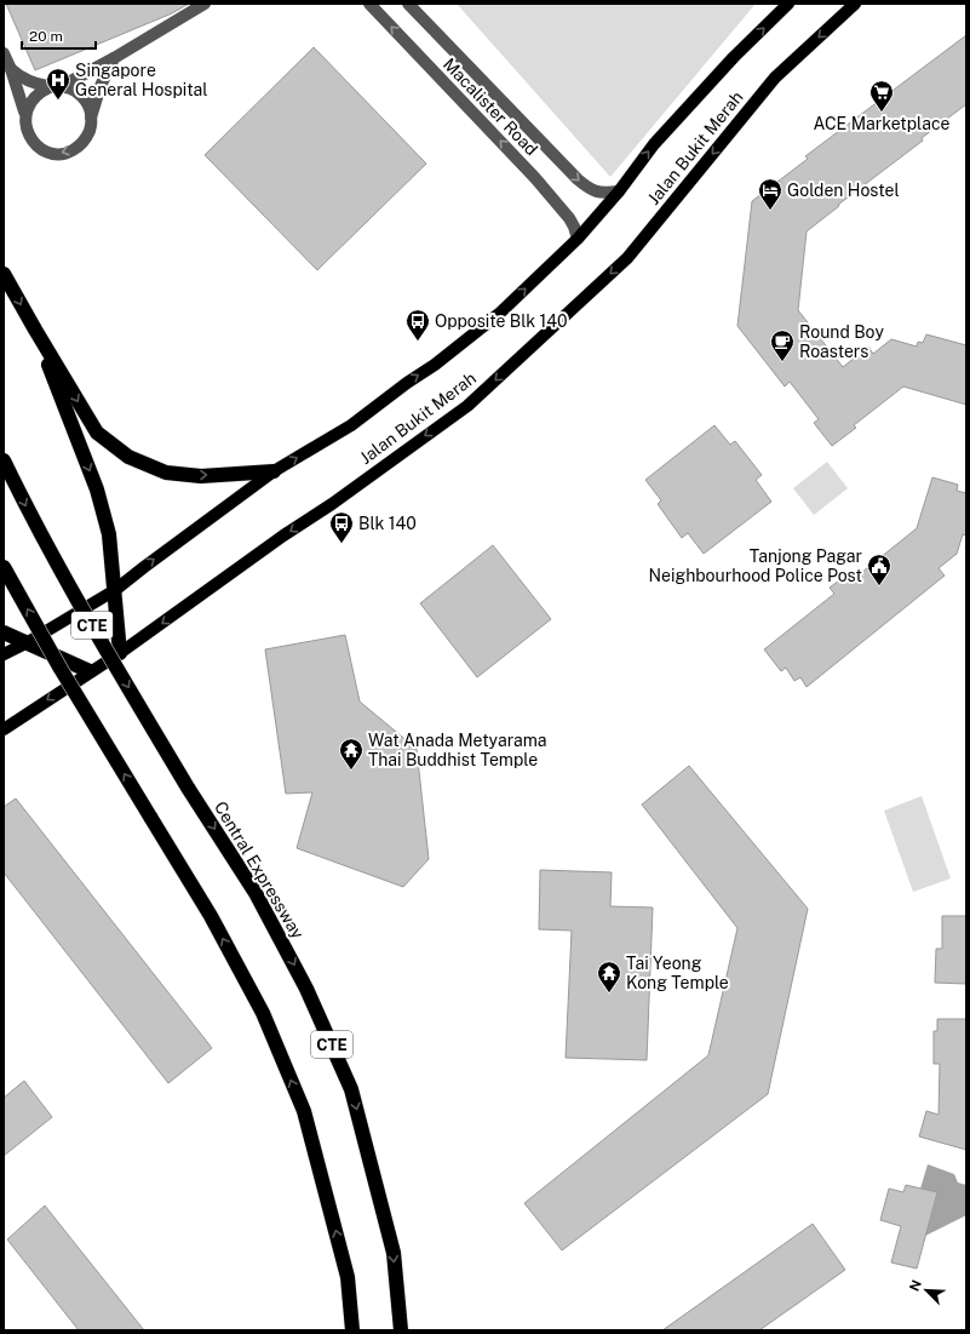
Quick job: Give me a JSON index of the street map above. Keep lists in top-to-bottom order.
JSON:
{
  "streets": {
    "highway": ["CTE", "Central Expressway"],
    "main road": ["Jalan Bukit Merah"],
    "street": ["Macalister Road"]
  },
  "crossings": [
    ["Macalister Road", "Jalan Bukit Merah"]
  ],
  "places": {
    "hospital": ["Singapore General Hospital"],
    "supermarket": ["ACE Marketplace"],
    "hotel": ["Golden Hostel"],
    "bus stop": ["Opposite Blk 140", "Blk 140"],
    "cafe": ["Round Boy Roasters"],
    "public building": ["Tanjong Pagar Neighbourhood Police Post"],
    "temple": ["Wat Anada Metyarama Thai Buddhist Temple", "Tai Yeong Kong Temple"]
  },
  "scale_bar": "20 m",
  "north": "top left"
}
